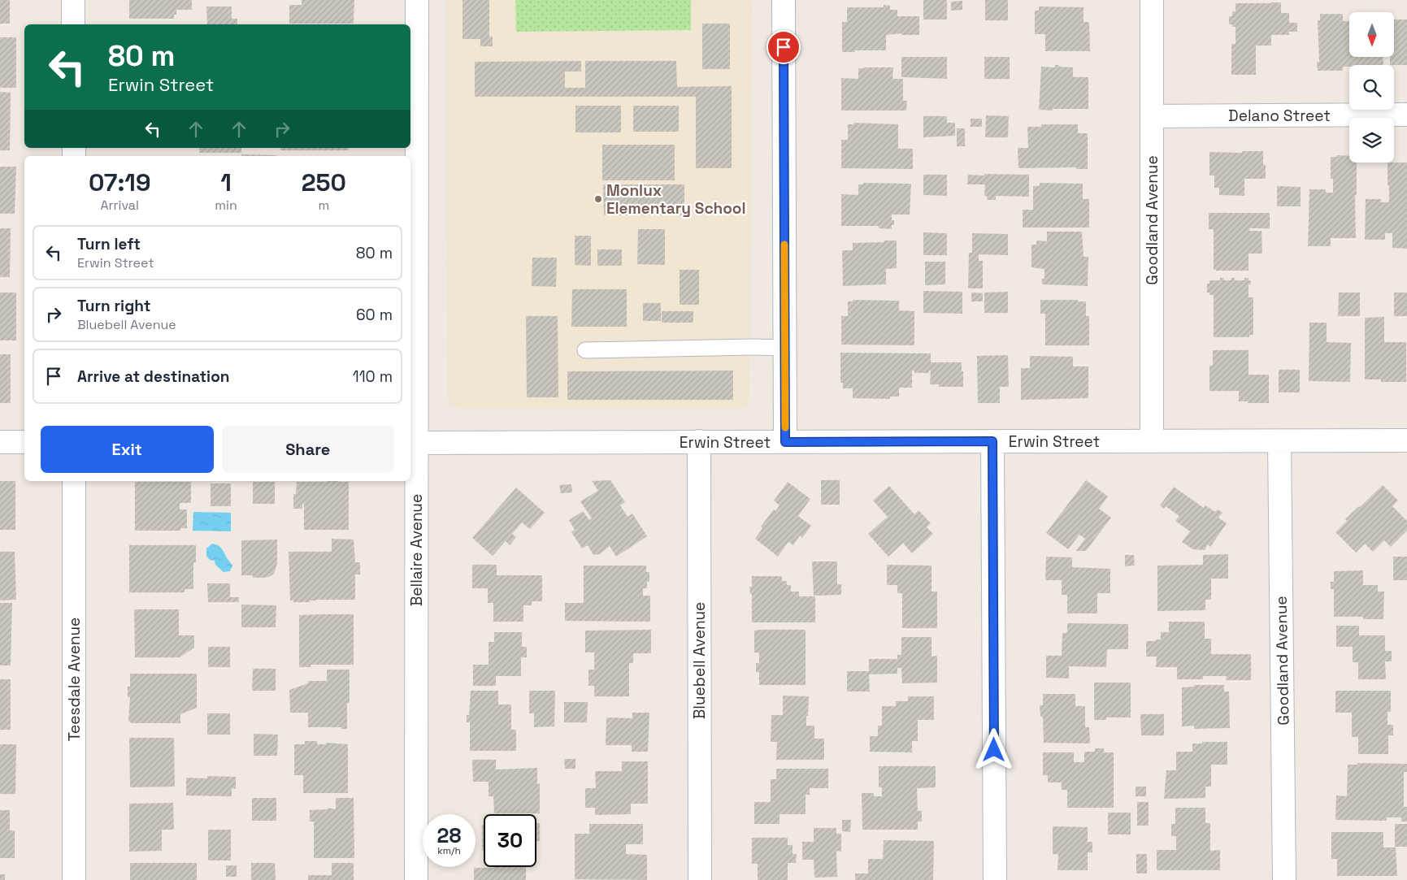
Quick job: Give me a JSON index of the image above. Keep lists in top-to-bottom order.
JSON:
{
  "streets": {
    "street": [
      "Delano Street",
      "Goodland Avenue",
      "Erwin Street",
      "Bellaire Avenue",
      "Bluebell Avenue",
      "Teesdale Avenue"
    ]
  },
  "crossings": [
    ["Delano Street", "Goodland Avenue"],
    ["Goodland Avenue", "Erwin Street"],
    ["Erwin Street", "Bellaire Avenue"],
    ["Erwin Street", "Bluebell Avenue"]
  ],
  "places": ["Monlux Elementary School"],
  "north": "bottom",
  "page": {
    "turn": ["80 m", "Erwin Street"],
    "eta": [
      "07:19",
      "Arrival",
      "1",
      "min",
      "250",
      "m"
    ],
    "list": [
      {
        "name": "Turn left",
        "note": "Erwin Street",
        "value": "80 m"
      },
      {
        "name": "Turn right",
        "note": "Bluebell Avenue",
        "value": "60 m"
      },
      {
        "name": "Arrive at destination",
        "value": "110 m"
      }
    ],
    "buttons": ["Exit", "Share"],
    "speed": "28 km/h",
    "limit": "30"
  }
}
